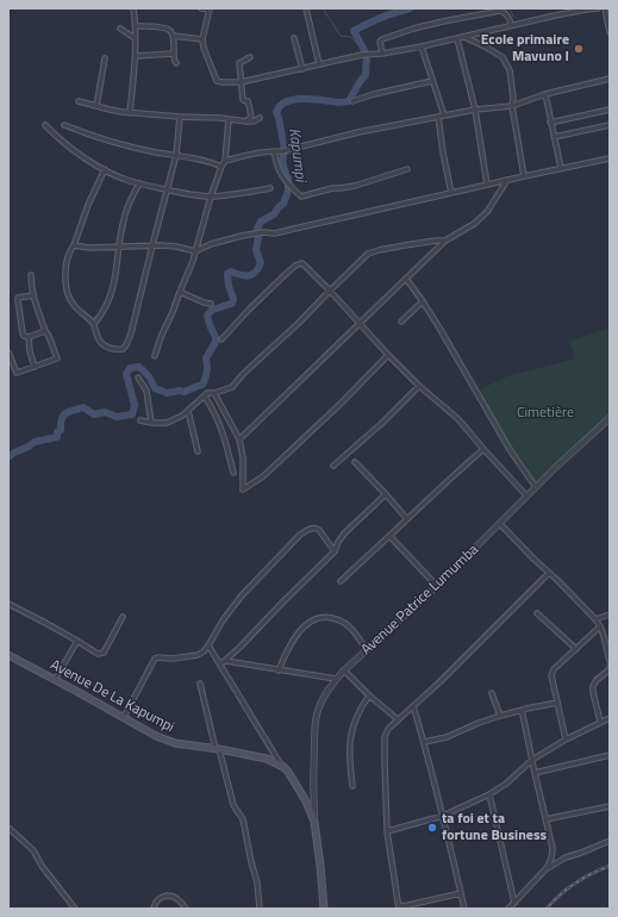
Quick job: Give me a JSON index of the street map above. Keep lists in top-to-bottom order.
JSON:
{
  "streets": {
    "main road": ["Avenue De La Kapumpi"],
    "street": ["Avenue Patrice Lumumba"]
  },
  "water": ["Kapumpi"],
  "parks": ["Cimetière"],
  "places": ["Ecole primaire Mavuno I", "ta foi et ta fortune Business"]
}
